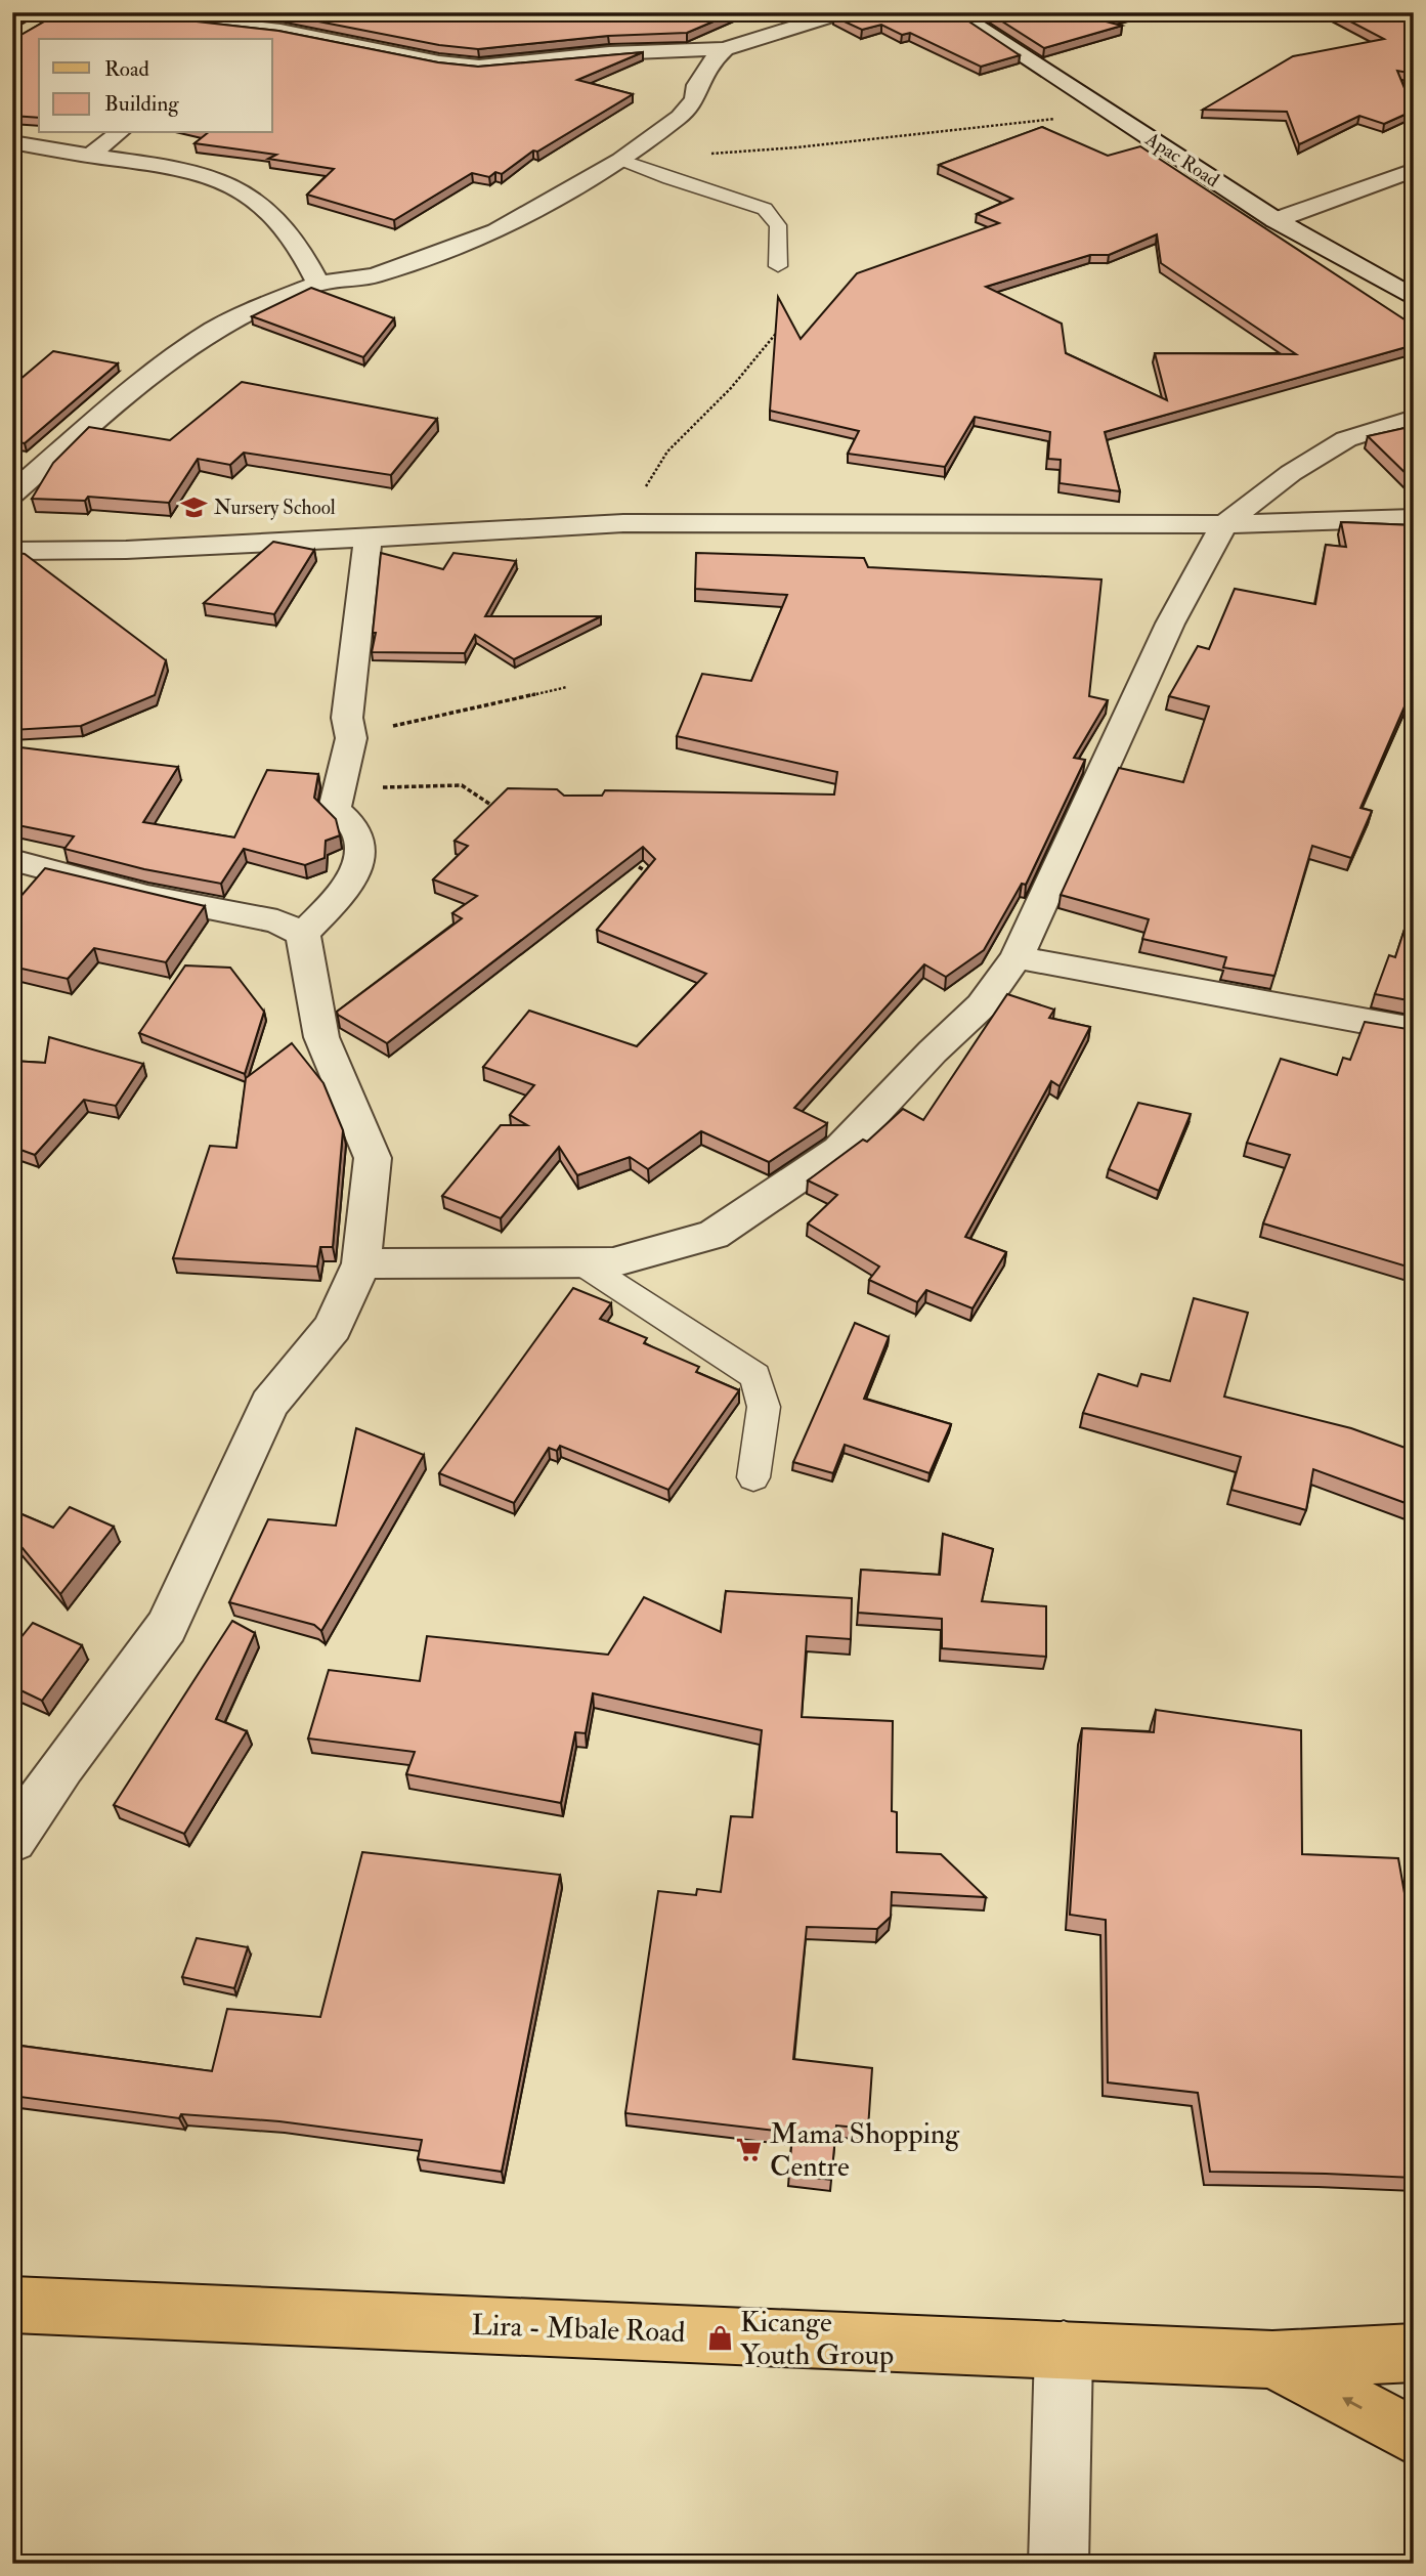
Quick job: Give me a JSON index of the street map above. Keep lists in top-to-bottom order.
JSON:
{
  "streets": {
    "main road": ["Lira - Mbale Road"],
    "street": ["Apac Road"]
  },
  "places": {
    "school or university": ["Nursery School"],
    "supermarket": ["Mama Shopping Centre"],
    "shop": ["Kicange Youth Group"]
  },
  "legend": ["Road", "Building"]
}
